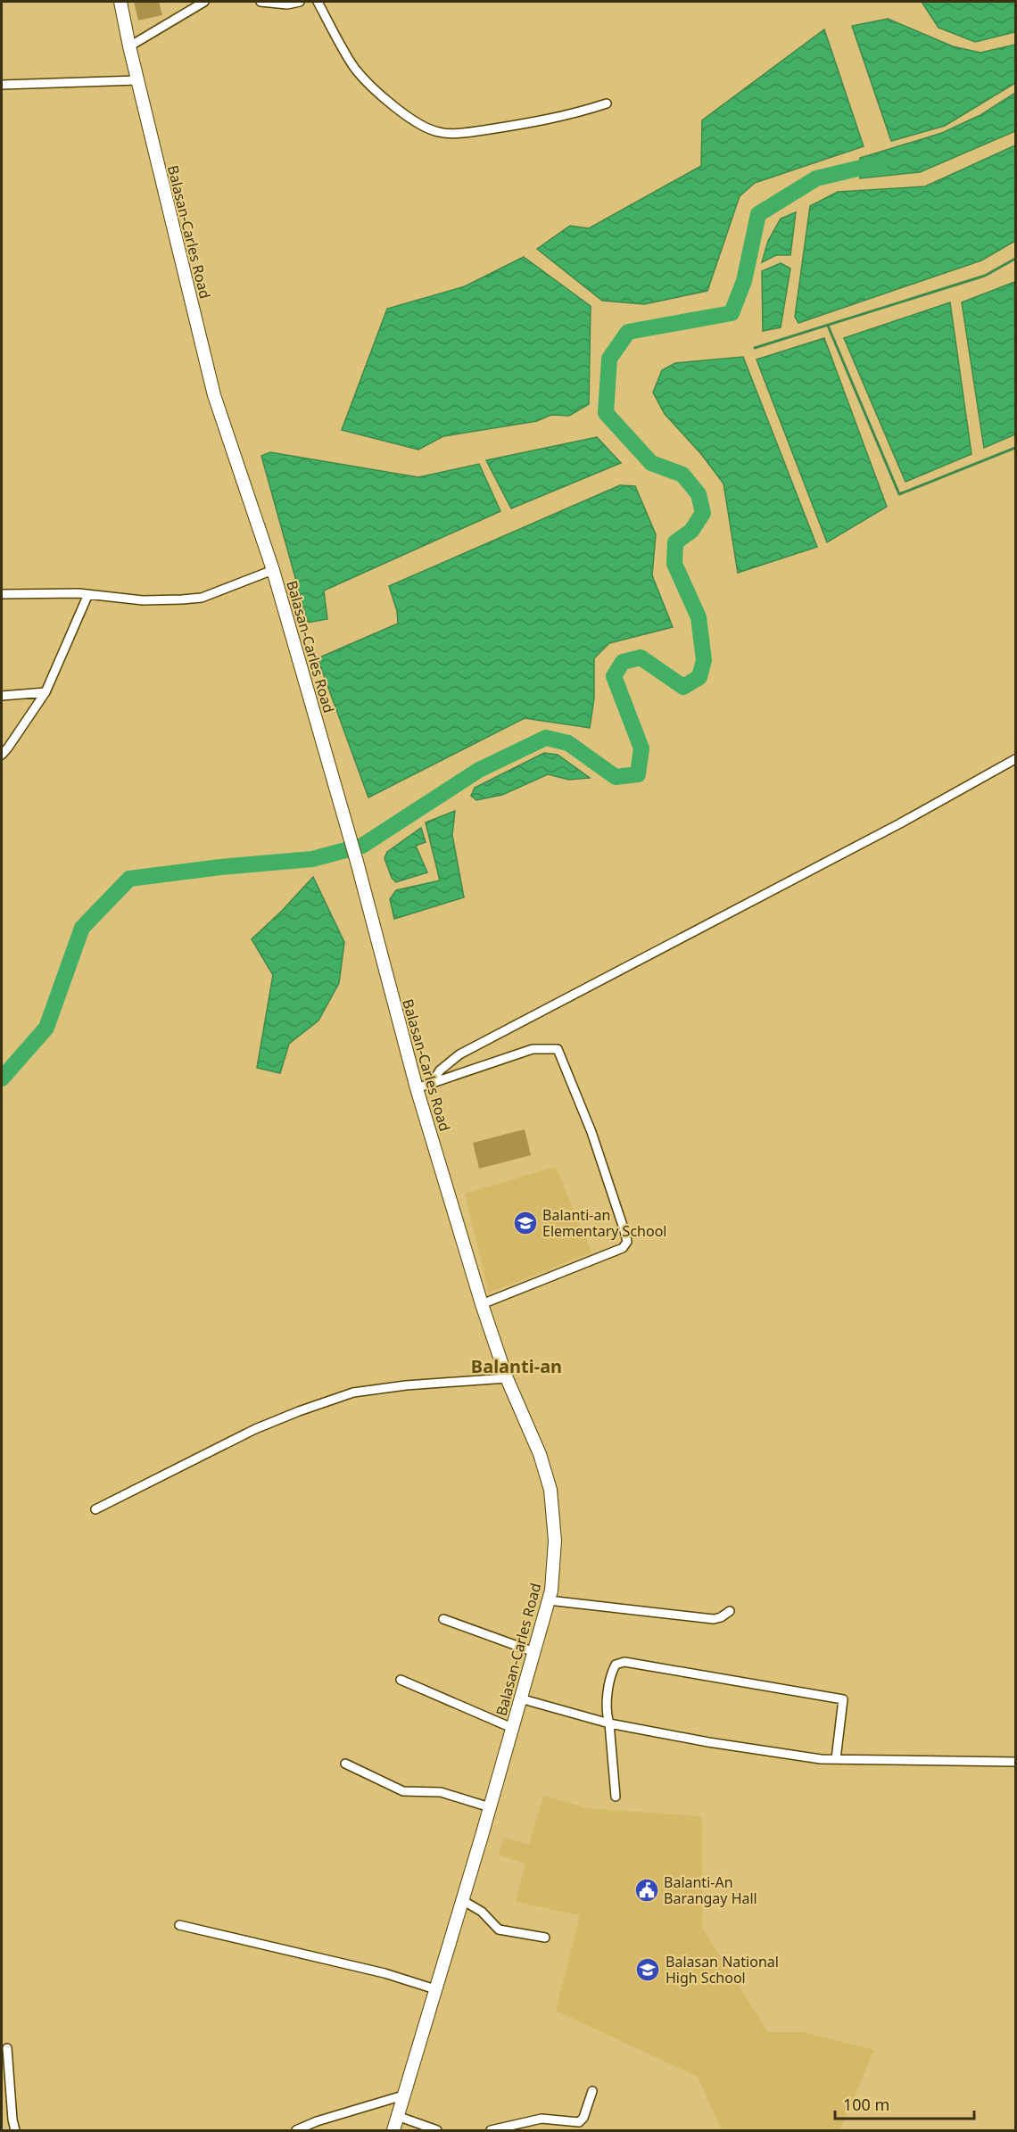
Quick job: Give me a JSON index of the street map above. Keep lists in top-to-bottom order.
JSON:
{
  "streets": {
    "main road": ["Balasan-Carles Road"]
  },
  "districts": ["Balanti-an"],
  "places": {
    "school or university": ["Balanti-an Elementary School", "Balasan National High School"],
    "public building": ["Balanti-An Barangay Hall"]
  },
  "scale_bar": "100 m"
}
